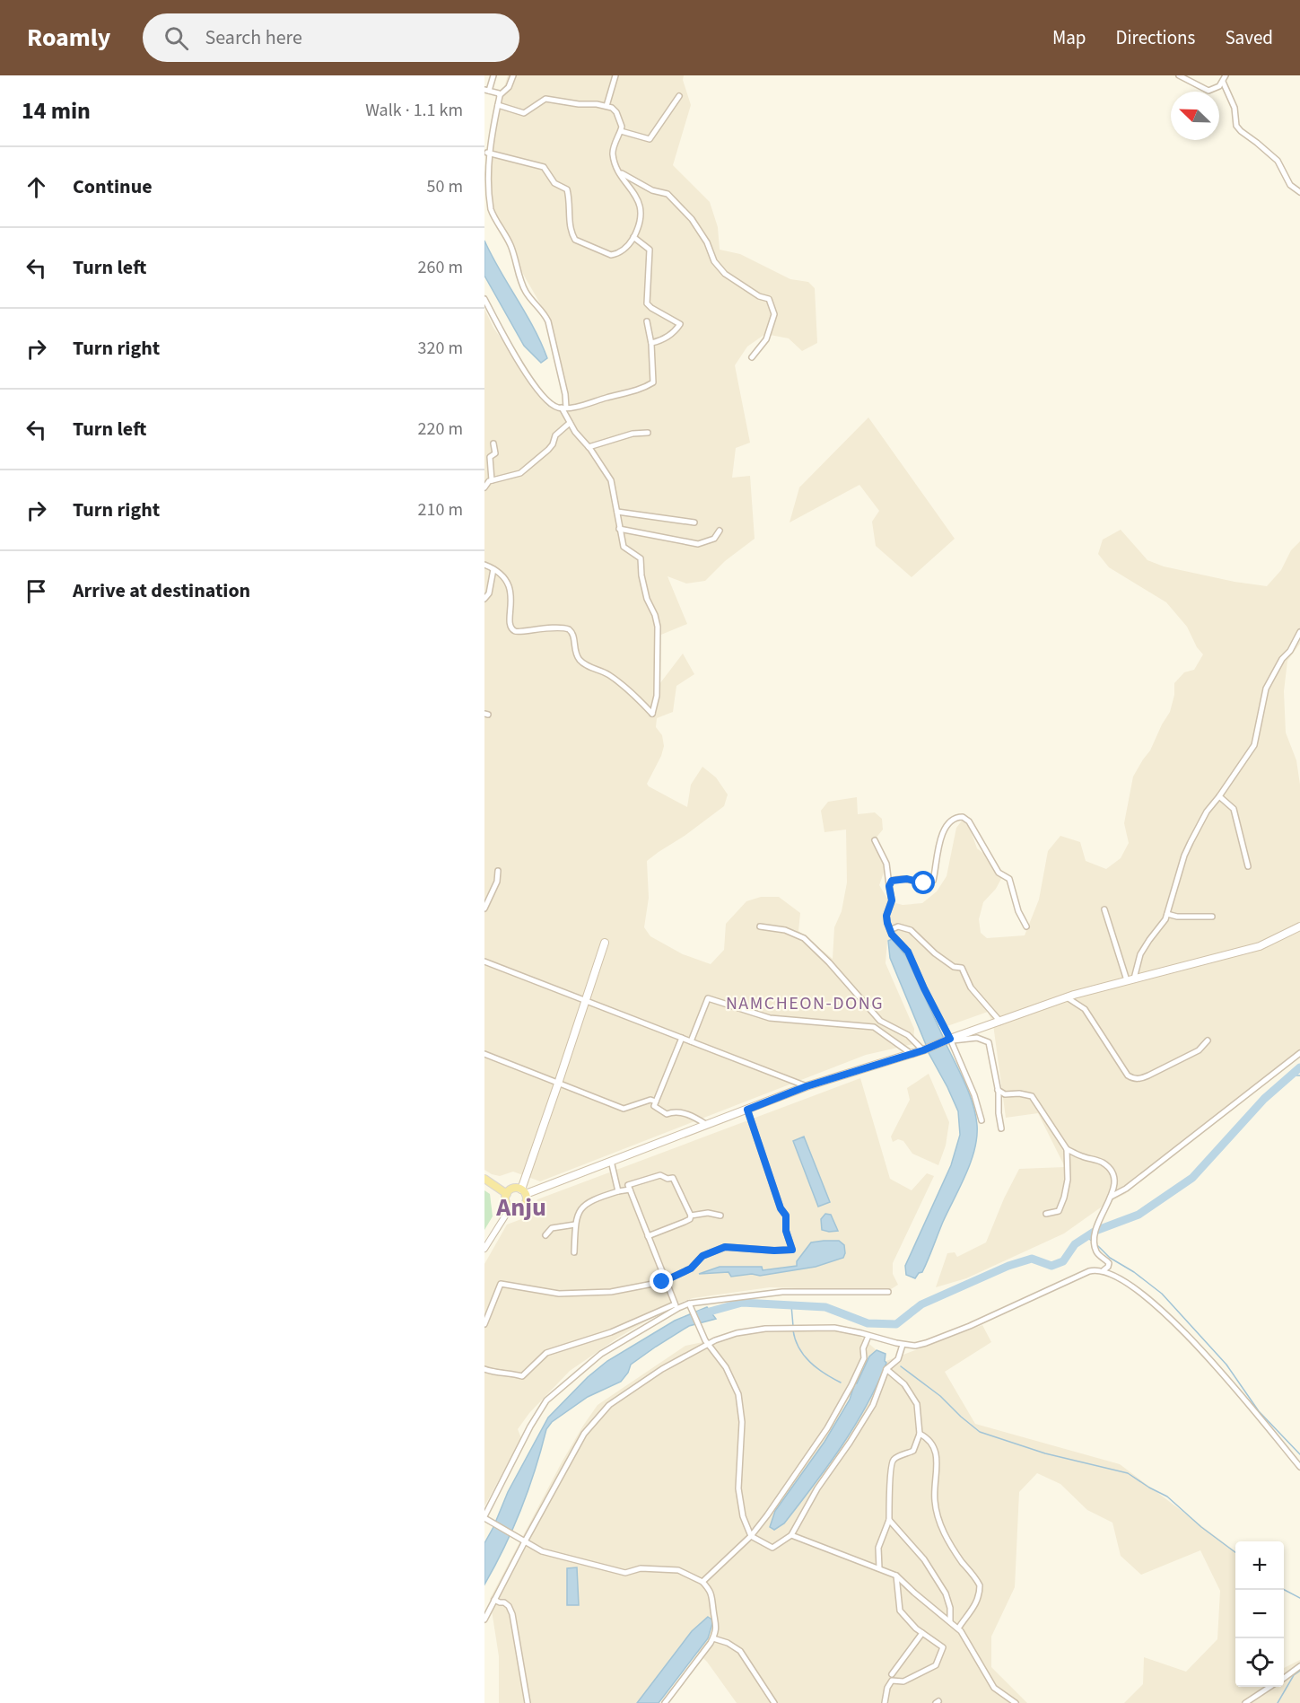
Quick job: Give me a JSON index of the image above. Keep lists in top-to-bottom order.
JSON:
{
  "districts": ["NAMCHEON-DONG", "Anju"],
  "north": "top left",
  "page": {
    "header": "Roamly",
    "search": "Search here",
    "nav": ["Map", "Directions", "Saved"],
    "heading": ["14 min", "Walk · 1.1 km"],
    "list": [
      ["Continue", "50 m"],
      ["Turn left", "260 m"],
      ["Turn right", "320 m"],
      ["Turn left", "220 m"],
      ["Turn right", "210 m"],
      "Arrive at destination"
    ],
    "map_buttons": ["+", "−"]
  }
}
